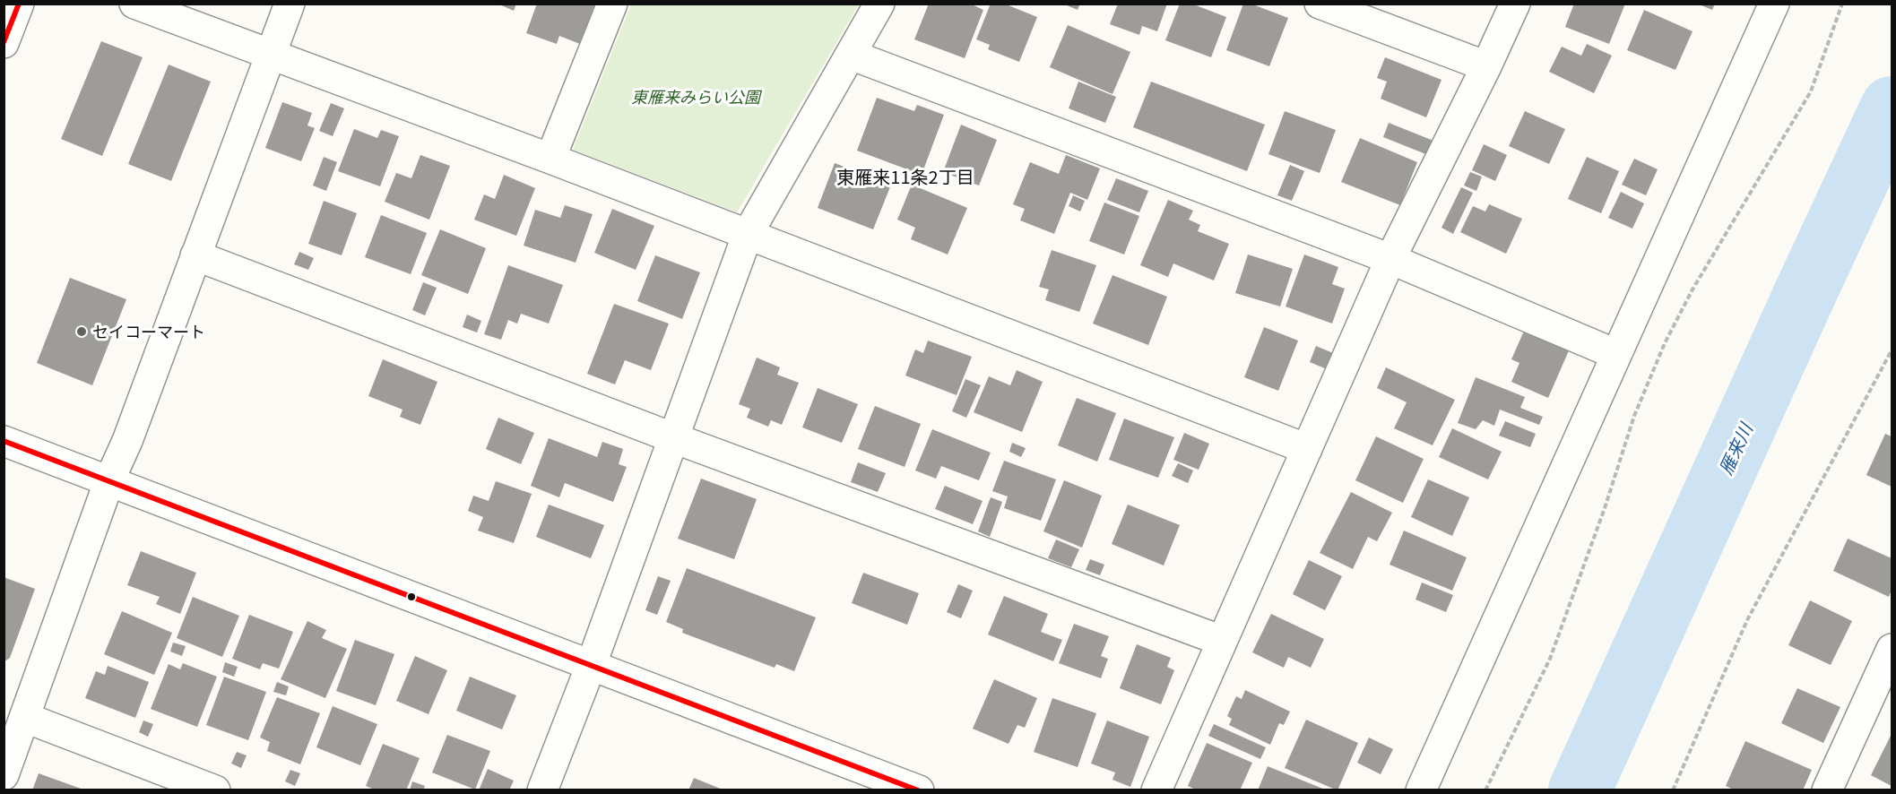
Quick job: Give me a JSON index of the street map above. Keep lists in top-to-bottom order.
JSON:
{
  "districts": ["東雁来11条2丁目"],
  "water": ["雁来川"],
  "parks": ["東雁来みらい公園"],
  "places": ["セイコーマート"]
}
